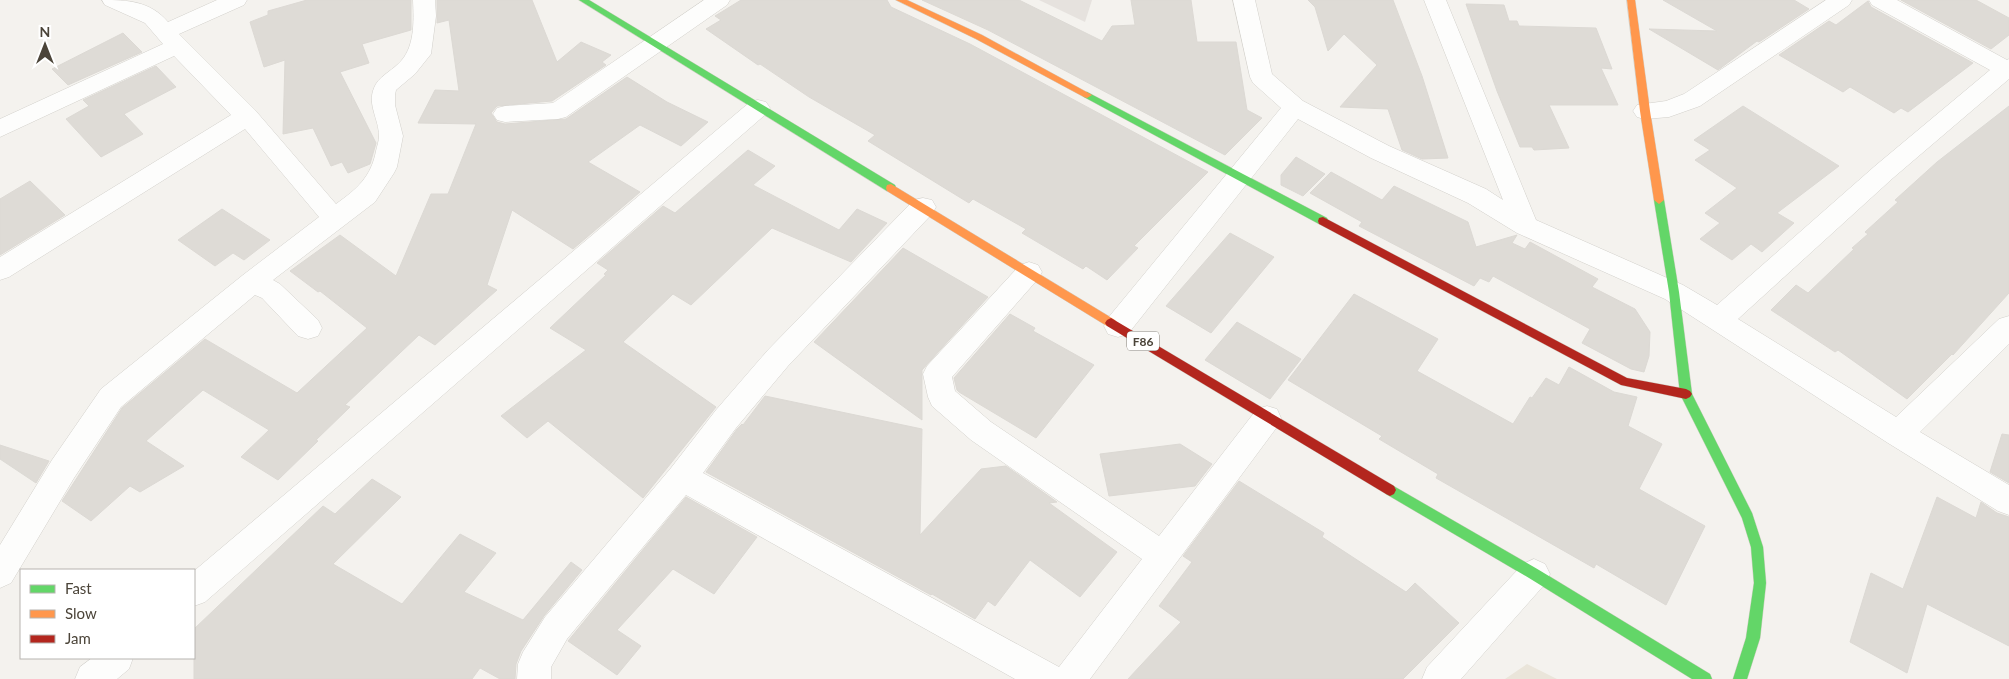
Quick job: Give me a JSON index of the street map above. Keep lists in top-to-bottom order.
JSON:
{
  "streets": {
    "street": ["F86"]
  },
  "legend": ["Fast", "Slow", "Jam"],
  "north": "top"
}
